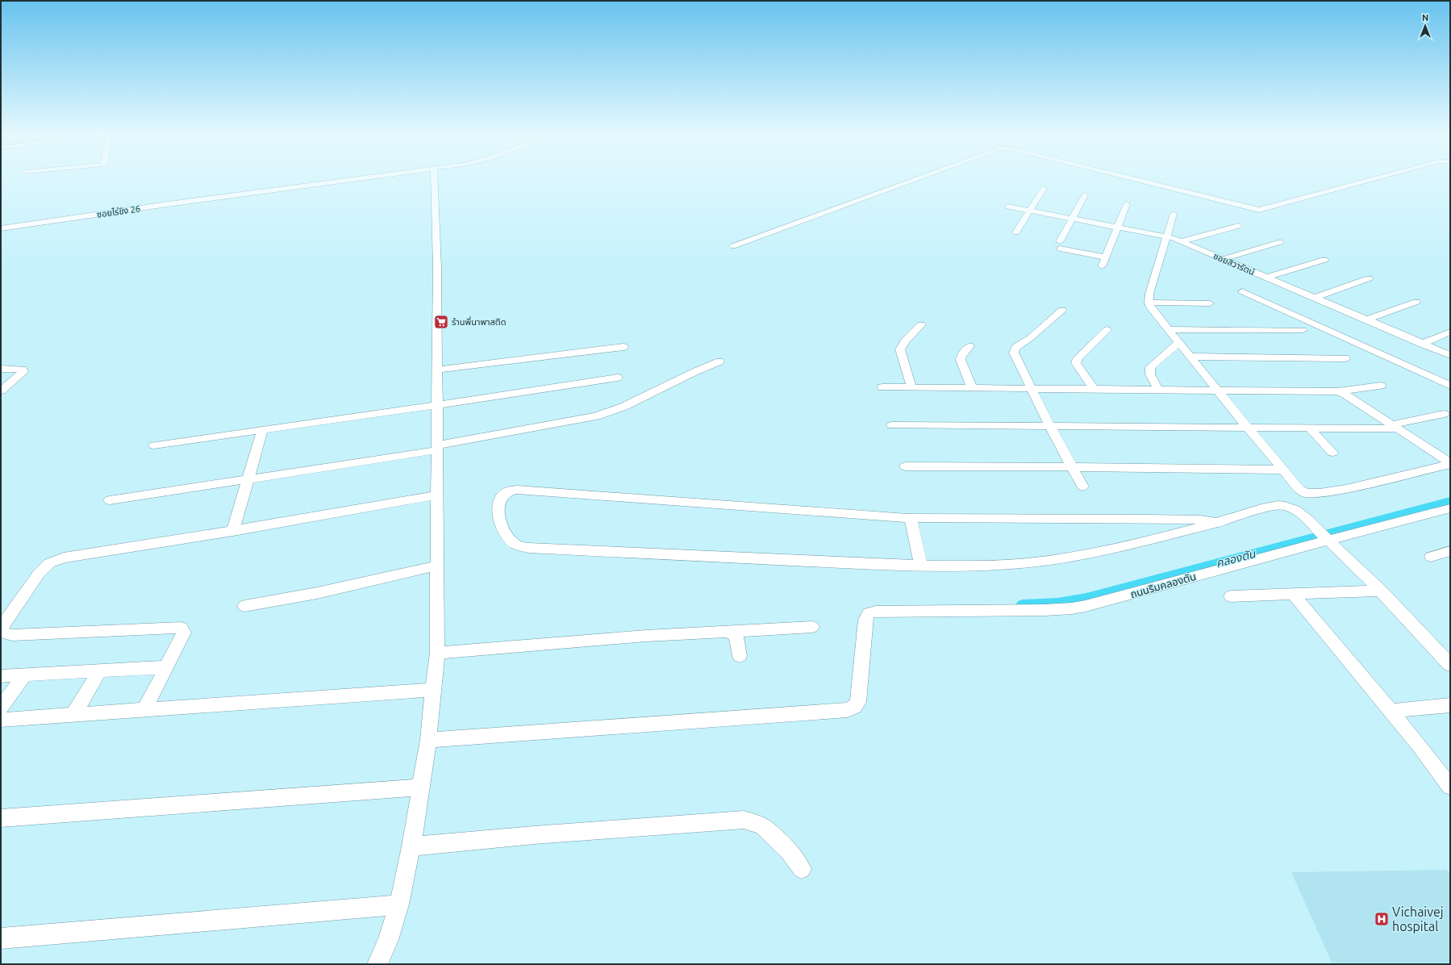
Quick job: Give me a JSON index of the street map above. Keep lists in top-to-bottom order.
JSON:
{
  "streets": {
    "street": ["ซอยไร่ขิง 26", "ซอยสิวารัตน์", "ถนนริมคลองตัน"]
  },
  "water": ["คลองตัน"],
  "places": {
    "supermarket": ["ร้านพี่นาพาสติด"],
    "hospital": ["Vichaivej hospital"]
  },
  "north": "top"
}
